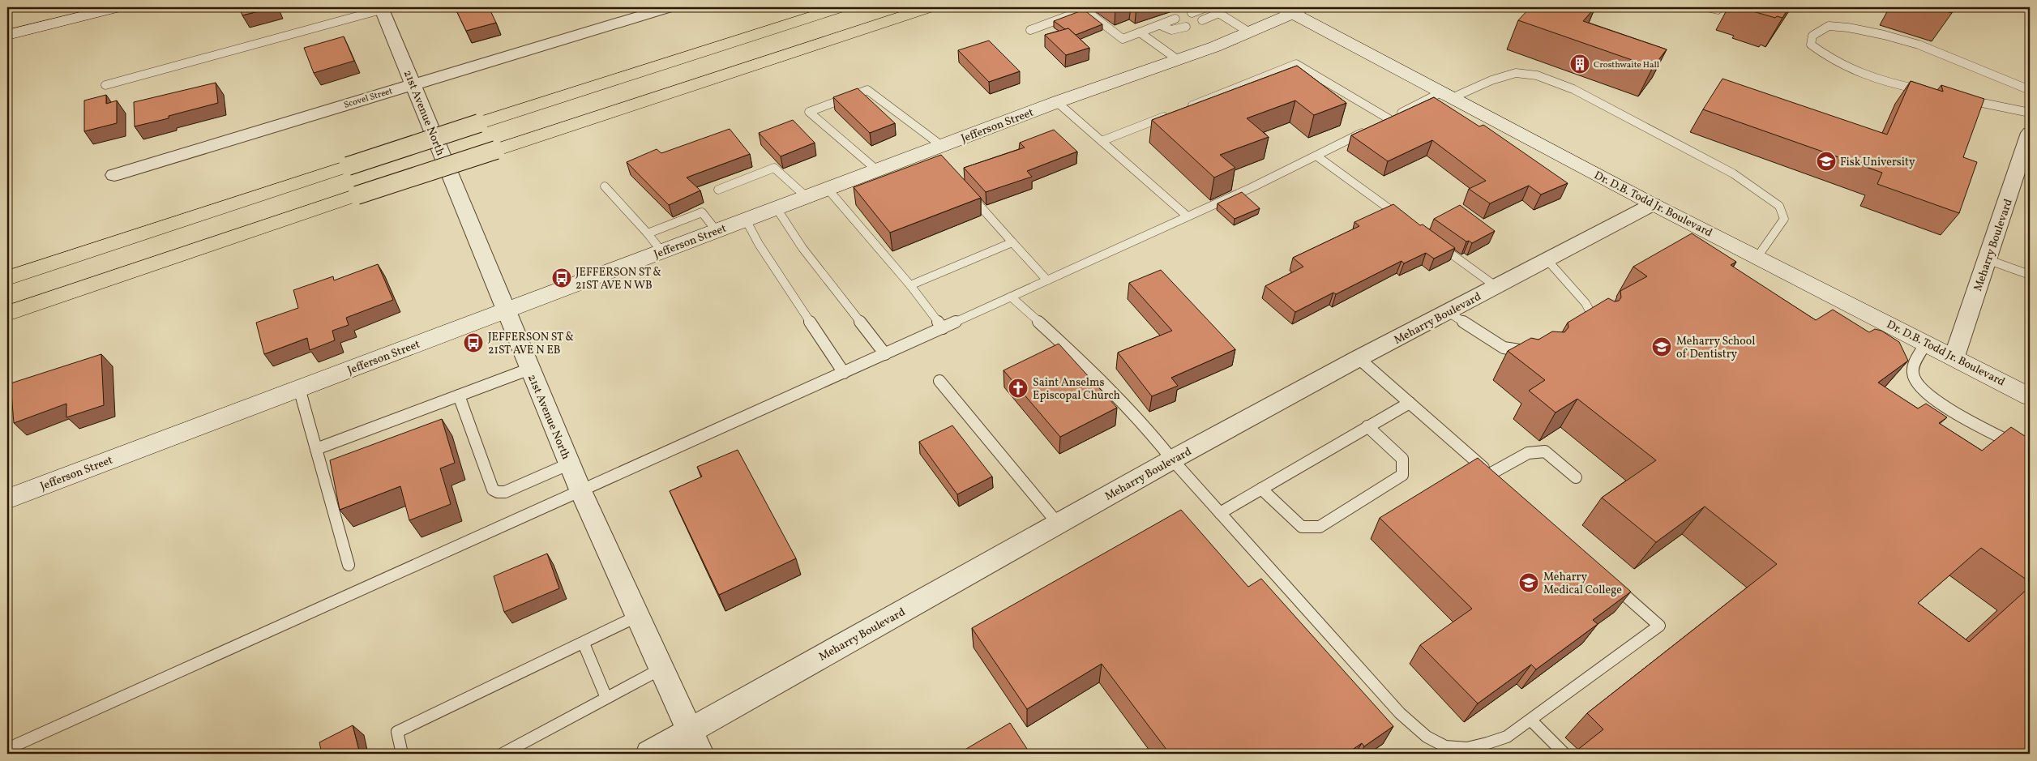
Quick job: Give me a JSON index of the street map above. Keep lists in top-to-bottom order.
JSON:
{
  "streets": {
    "main road": ["Jefferson Street", "Dr. D.B. Todd Jr. Boulevard"],
    "street": ["Scovel Street", "21st Avenue North", "Meharry Boulevard"]
  },
  "crossings": [
    ["Scovel Street", "21st Avenue North"],
    ["21st Avenue North", "Jefferson Street"],
    ["21st Avenue North", "Meharry Boulevard"],
    ["Jefferson Street", "Dr. D.B. Todd Jr. Boulevard"],
    ["Dr. D.B. Todd Jr. Boulevard", "Meharry Boulevard"]
  ],
  "places": {
    "building": ["Crosthwaite Hall"],
    "school or university": ["Fisk University", "Meharry School of Dentistry", "Meharry Medical College"],
    "bus stop": ["JEFFERSON ST & 21ST AVE N WB", "JEFFERSON ST & 21ST AVE N EB"],
    "church": ["Saint Anselms Episcopal Church"]
  }
}
